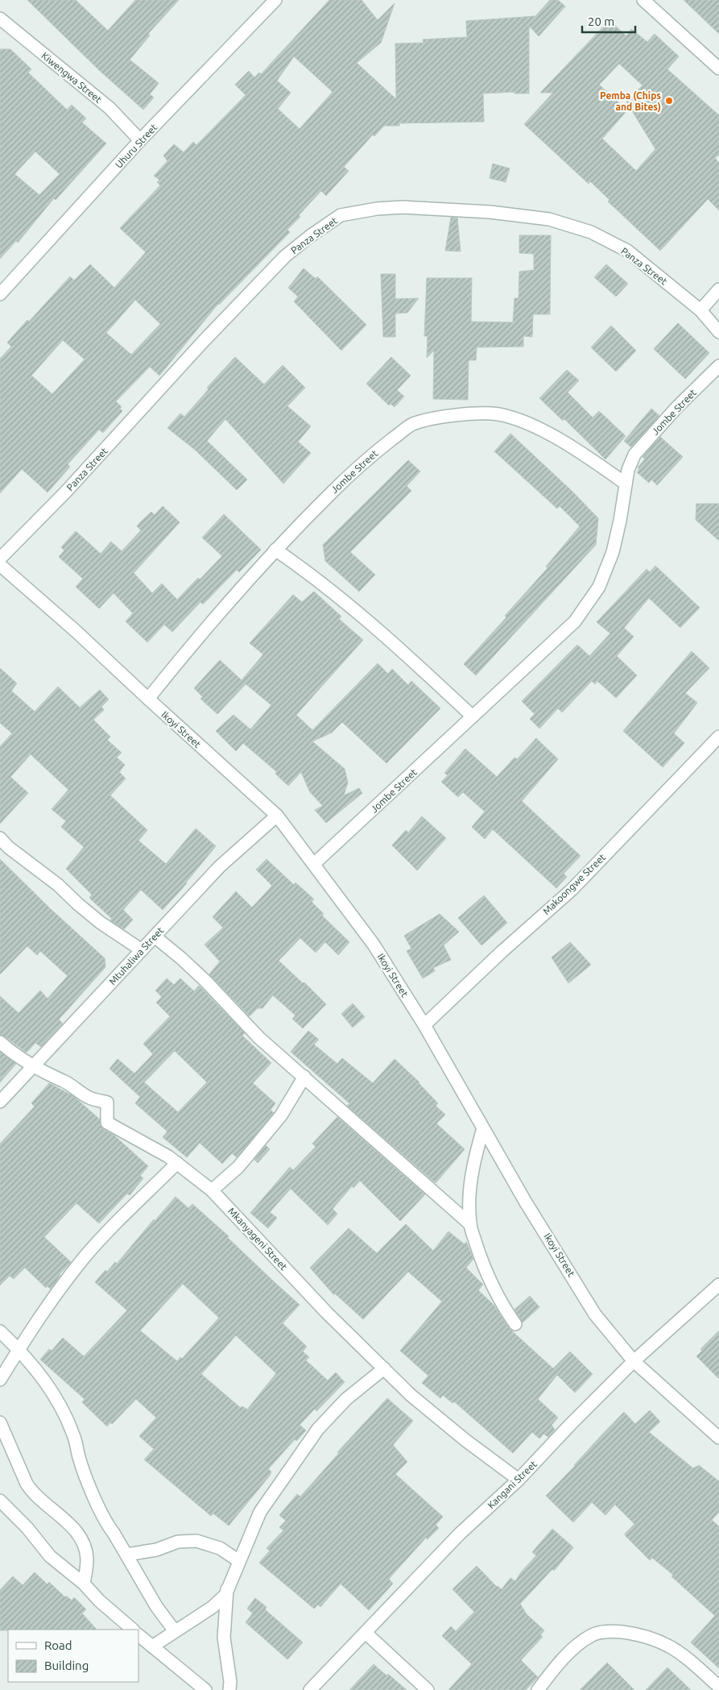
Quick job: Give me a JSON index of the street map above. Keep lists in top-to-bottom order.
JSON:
{
  "streets": {
    "street": [
      "Kiwengwa Street",
      "Uhuru Street",
      "Panza Street",
      "Jombe Street",
      "Ikoyi Street",
      "Makoongwe Street",
      "Mtuhaliwa Street",
      "Mkanyageni Street",
      "Kangani Street"
    ]
  },
  "crossings": [
    ["Kiwengwa Street", "Uhuru Street"],
    ["Jombe Street", "Ikoyi Street"],
    ["Ikoyi Street", "Makoongwe Street"],
    ["Ikoyi Street", "Mtuhaliwa Street"],
    ["Ikoyi Street", "Kangani Street"],
    ["Mtuhaliwa Street", "Mkanyageni Street"],
    ["Mkanyageni Street", "Kangani Street"]
  ],
  "places": ["Pemba (Chips and Bites)"],
  "legend": ["Road", "Building"],
  "scale_bar": "20 m"
}
